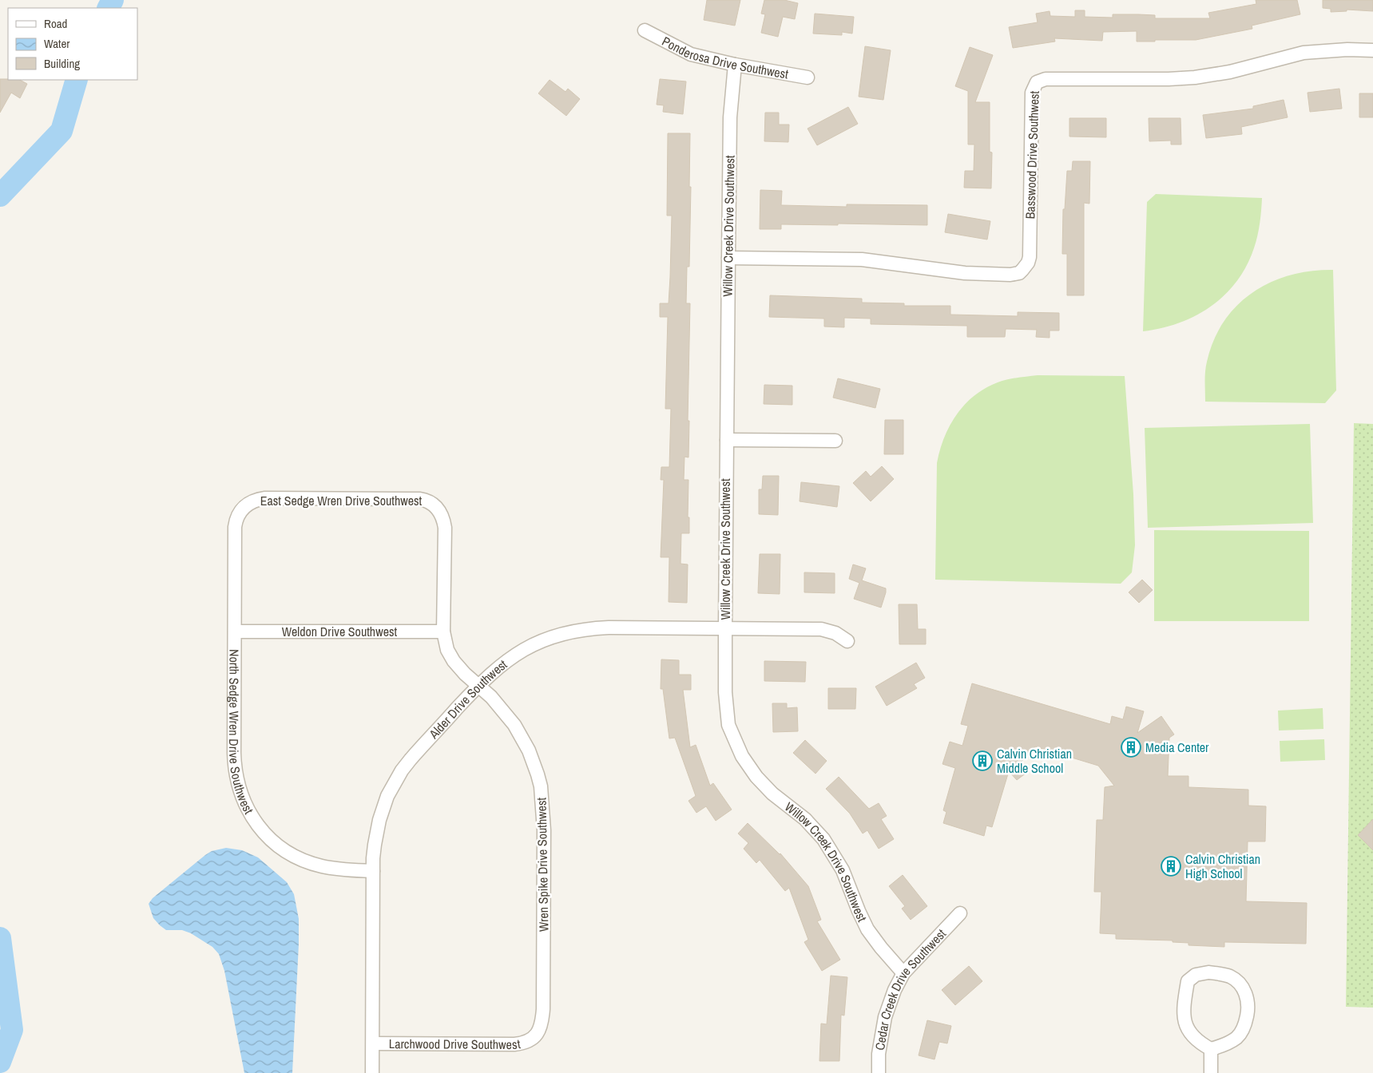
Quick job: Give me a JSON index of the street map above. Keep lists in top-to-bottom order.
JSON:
{
  "streets": {
    "street": [
      "Ponderosa Drive Southwest",
      "Basswood Drive Southwest",
      "Willow Creek Drive Southwest",
      "East Sedge Wren Drive Southwest",
      "Weldon Drive Southwest",
      "Alder Drive Southwest",
      "North Sedge Wren Drive Southwest",
      "Wren Spike Drive Southwest",
      "Cedar Creek Drive Southwest",
      "Larchwood Drive Southwest"
    ]
  },
  "crossings": [
    ["Ponderosa Drive Southwest", "Willow Creek Drive Southwest"],
    ["Basswood Drive Southwest", "Willow Creek Drive Southwest"],
    ["Willow Creek Drive Southwest", "Alder Drive Southwest"],
    ["Willow Creek Drive Southwest", "Cedar Creek Drive Southwest"],
    ["East Sedge Wren Drive Southwest", "North Sedge Wren Drive Southwest"],
    ["East Sedge Wren Drive Southwest", "Wren Spike Drive Southwest"],
    ["Weldon Drive Southwest", "North Sedge Wren Drive Southwest"],
    ["Weldon Drive Southwest", "Wren Spike Drive Southwest"],
    ["Alder Drive Southwest", "North Sedge Wren Drive Southwest"],
    ["Alder Drive Southwest", "Wren Spike Drive Southwest"],
    ["Alder Drive Southwest", "Larchwood Drive Southwest"],
    ["Wren Spike Drive Southwest", "Larchwood Drive Southwest"]
  ],
  "places": {
    "building": ["Media Center", "Calvin Christian Middle School", "Calvin Christian High School"]
  },
  "legend": ["Road", "Water", "Building"]
}
